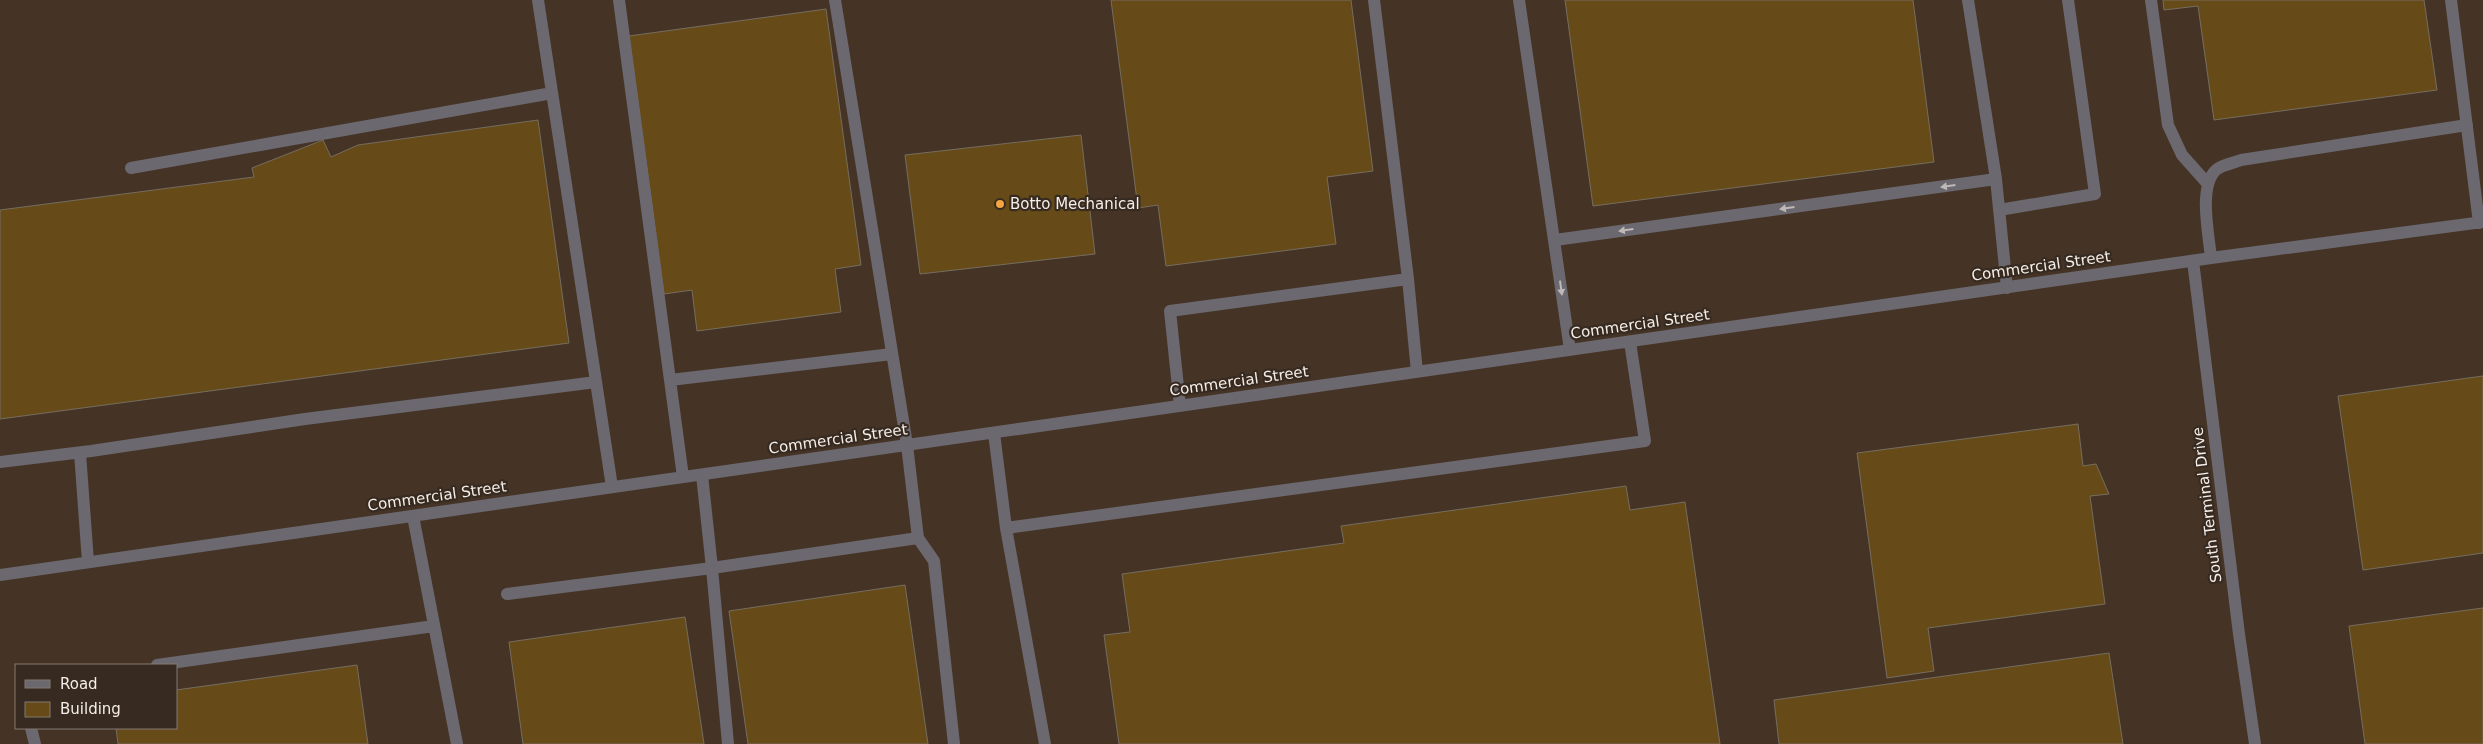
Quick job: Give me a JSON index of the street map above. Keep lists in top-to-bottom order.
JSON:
{
  "streets": {
    "street": ["Commercial Street", "South Terminal Drive"]
  },
  "crossings": [
    ["Commercial Street", "South Terminal Drive"]
  ],
  "places": ["Botto Mechanical"],
  "legend": ["Road", "Building"]
}
